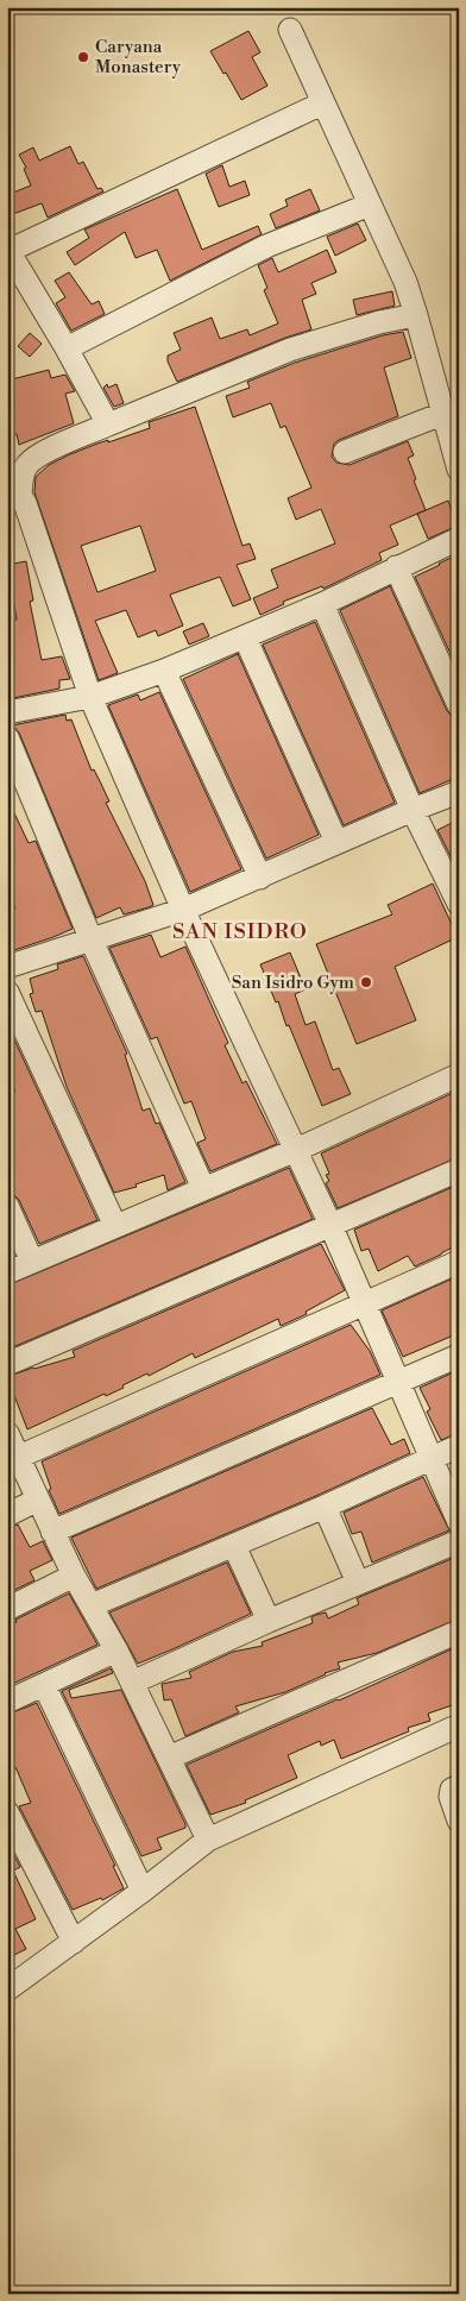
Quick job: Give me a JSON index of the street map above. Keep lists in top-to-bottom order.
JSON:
{
  "districts": ["SAN ISIDRO"],
  "places": ["Caryana Monastery", "San Isidro Gym"]
}
